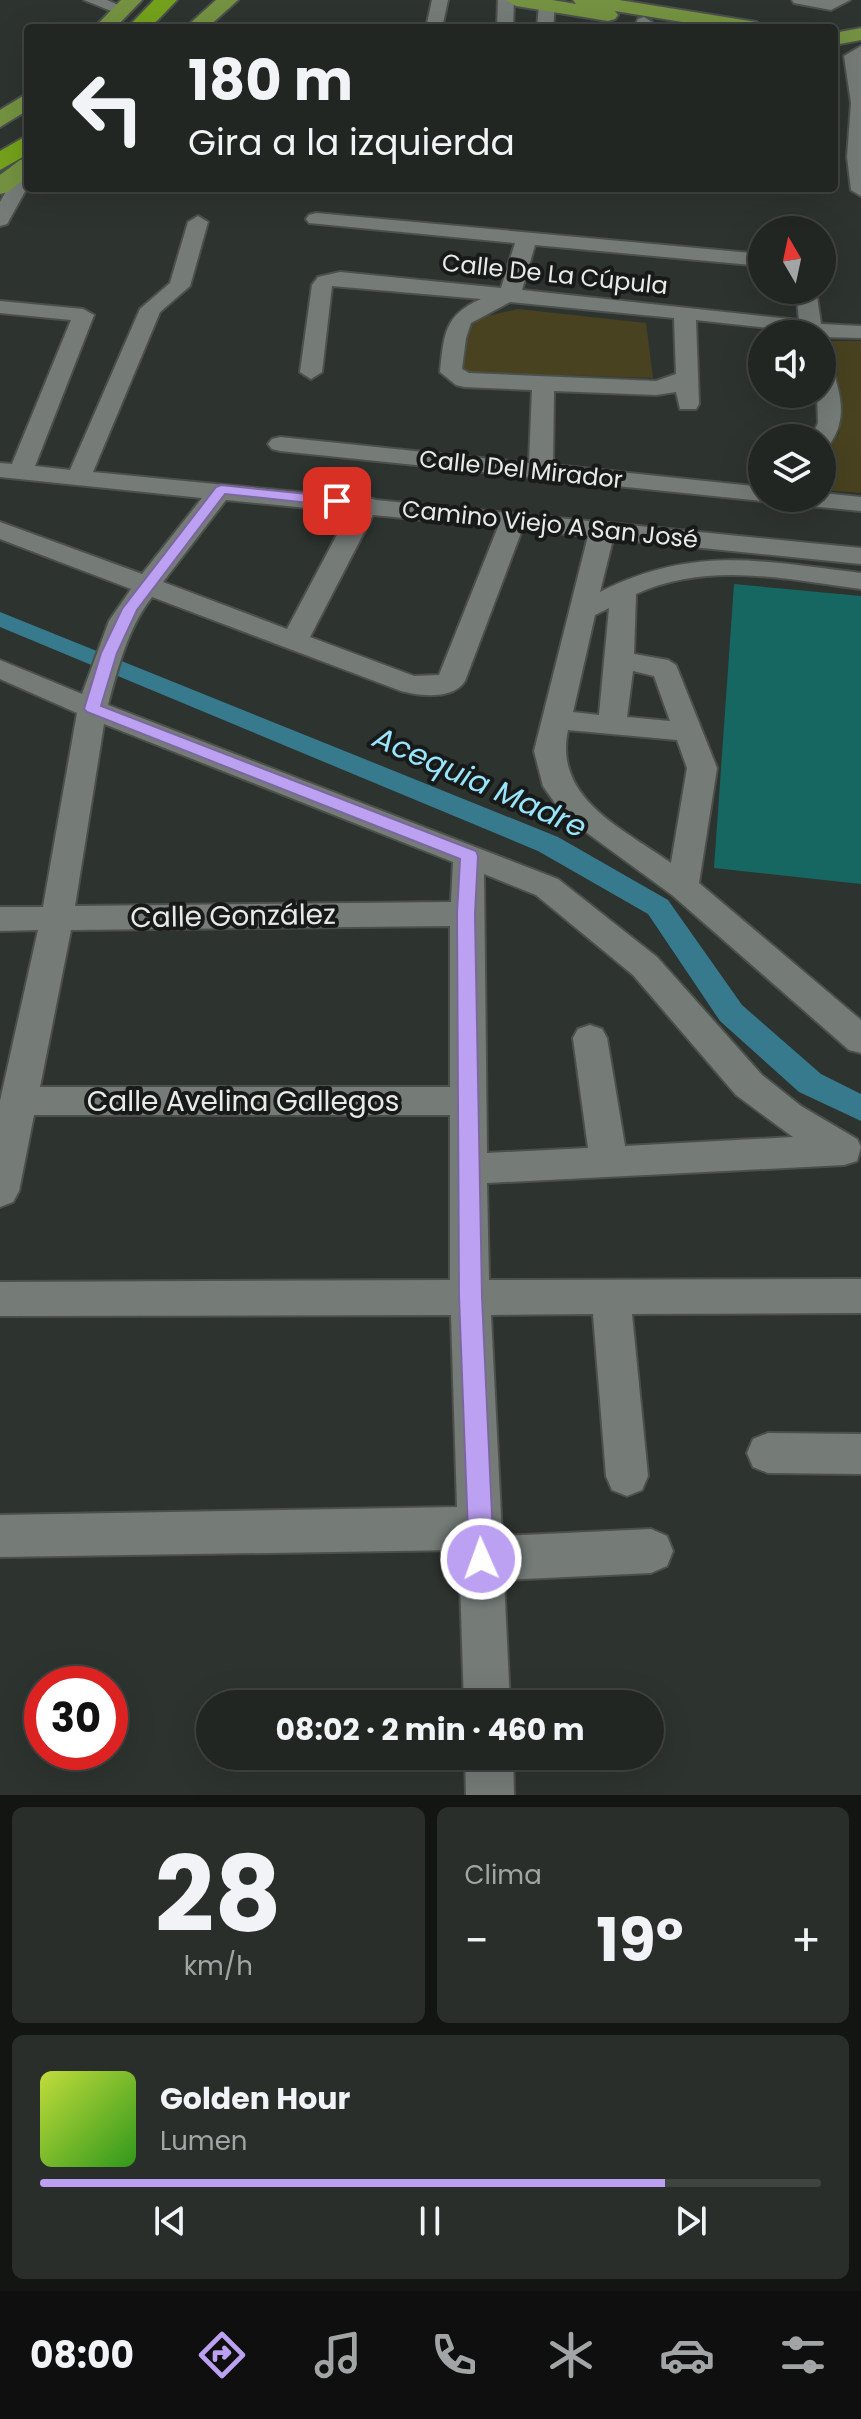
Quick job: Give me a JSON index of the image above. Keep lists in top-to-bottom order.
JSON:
{
  "streets": {
    "street": [
      "Calle De La Cúpula",
      "Calle Del Mirador",
      "Camino Viejo A San José",
      "Calle González",
      "Calle Avelina Gallegos"
    ]
  },
  "water": ["Acequia Madre"],
  "north": "top",
  "page": {
    "turn": ["180 m", "Gira a la izquierda"],
    "limit": "30",
    "trip": "08:02 · 2 min · 460 m",
    "tile": [
      ["28", "km/h"],
      "Clima"
    ],
    "heat": ["−", "19°", "+"],
    "song": ["Golden Hour", "Lumen"],
    "tabs": "08:00"
  }
}
